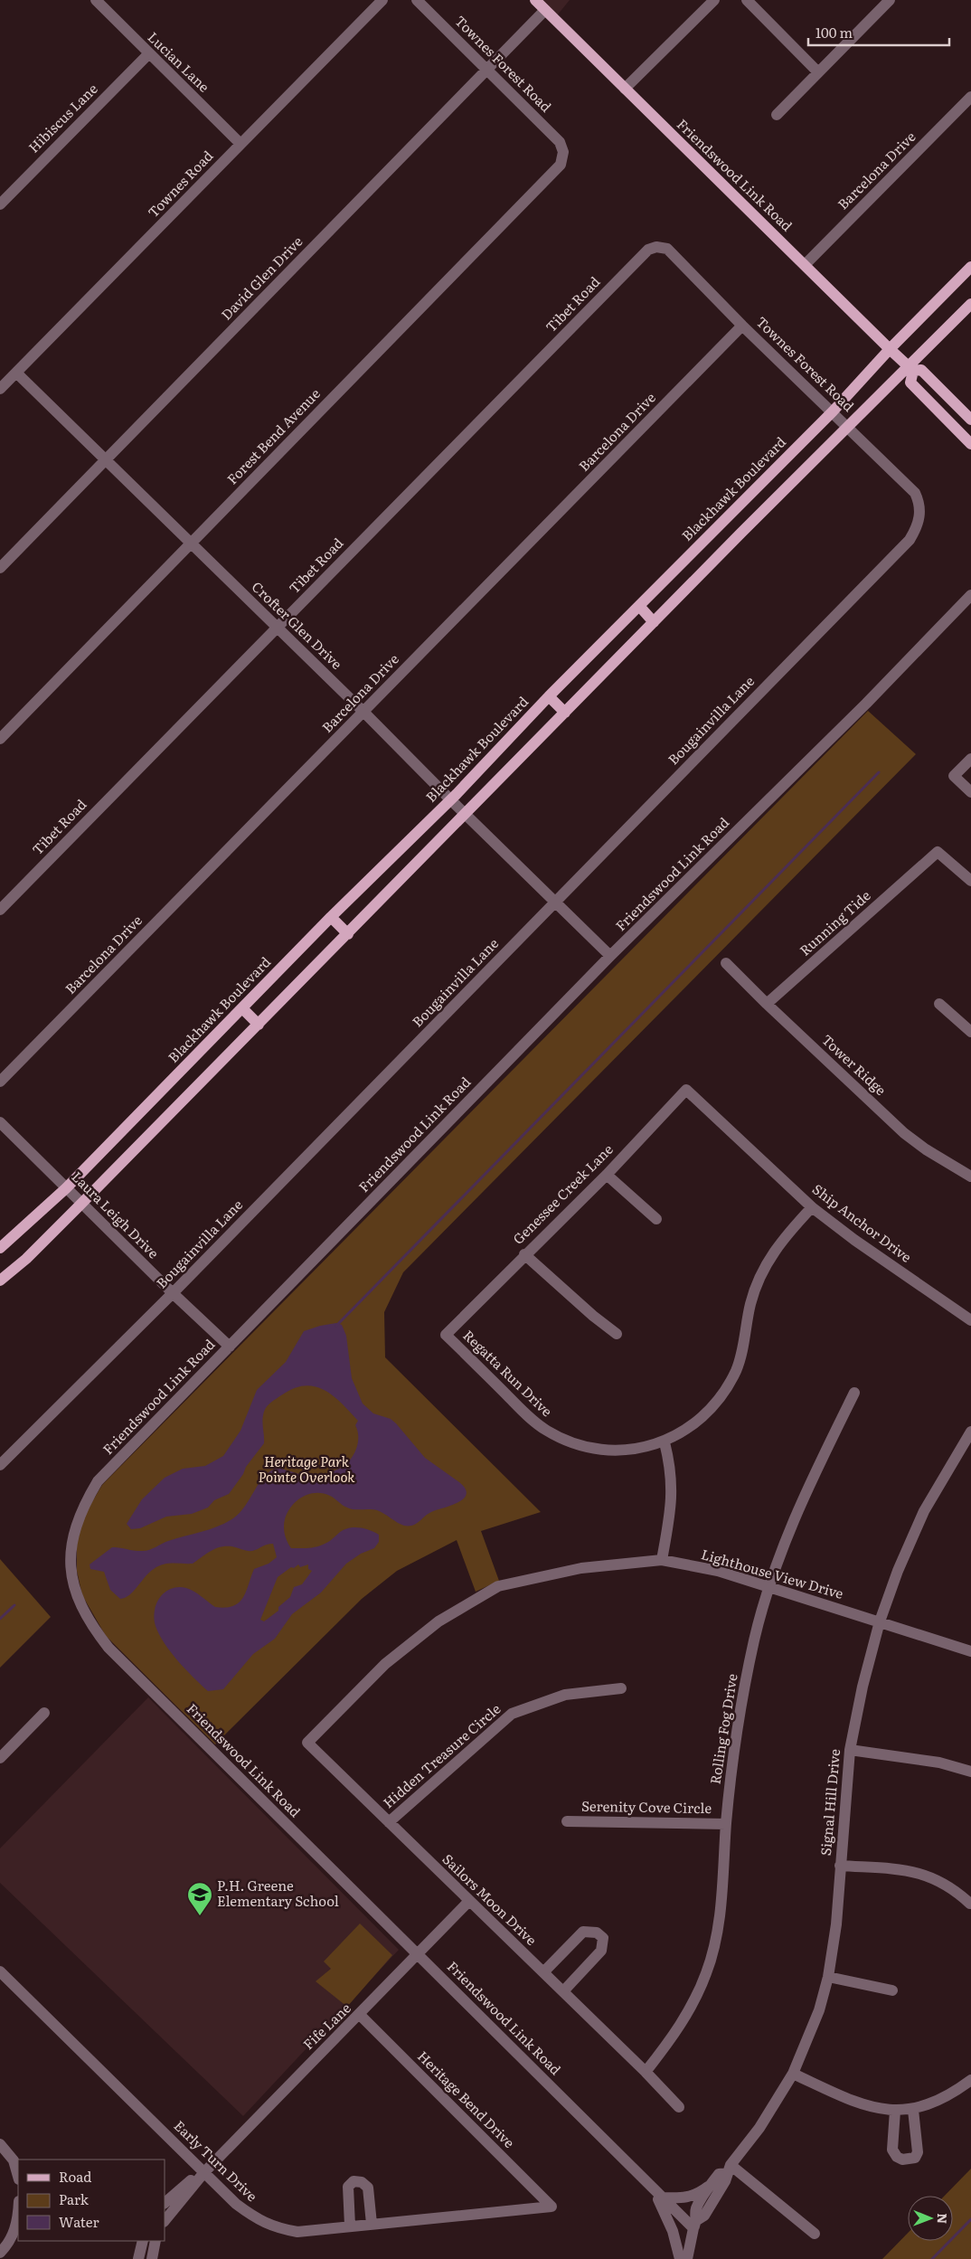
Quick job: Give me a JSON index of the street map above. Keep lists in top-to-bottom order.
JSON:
{
  "streets": {
    "main road": ["Friendswood Link Road", "Blackhawk Boulevard"],
    "street": [
      "Lucian Lane",
      "Townes Forest Road",
      "Hibiscus Lane",
      "Barcelona Drive",
      "Townes Road",
      "David Glen Drive",
      "Tibet Road",
      "Forest Bend Avenue",
      "Crofter Glen Drive",
      "Bougainvilla Lane",
      "Running Tide",
      "Tower Ridge",
      "Genessee Creek Lane",
      "Laura Leigh Drive",
      "Ship Anchor Drive",
      "Regatta Run Drive",
      "Lighthouse View Drive",
      "Rolling Fog Drive",
      "Hidden Treasure Circle",
      "Signal Hill Drive",
      "Serenity Cove Circle",
      "Sailors Moon Drive",
      "Fife Lane",
      "Heritage Bend Drive",
      "Early Turn Drive"
    ]
  },
  "crossings": [
    ["Lucian Lane", "Hibiscus Lane"],
    ["Lucian Lane", "Townes Road"],
    ["Townes Forest Road", "Barcelona Drive"],
    ["Townes Forest Road", "David Glen Drive"],
    ["Townes Forest Road", "Tibet Road"],
    ["Townes Forest Road", "Forest Bend Avenue"],
    ["Townes Forest Road", "Blackhawk Boulevard"],
    ["Townes Forest Road", "Bougainvilla Lane"],
    ["Barcelona Drive", "Friendswood Link Road"],
    ["Barcelona Drive", "Crofter Glen Drive"],
    ["Friendswood Link Road", "David Glen Drive"],
    ["Friendswood Link Road", "Blackhawk Boulevard"],
    ["Friendswood Link Road", "Crofter Glen Drive"],
    ["Friendswood Link Road", "Laura Leigh Drive"],
    ["Friendswood Link Road", "Signal Hill Drive"],
    ["Friendswood Link Road", "Fife Lane"],
    ["Townes Road", "Crofter Glen Drive"],
    ["David Glen Drive", "Crofter Glen Drive"],
    ["Tibet Road", "Crofter Glen Drive"],
    ["Forest Bend Avenue", "Crofter Glen Drive"],
    ["Blackhawk Boulevard", "Crofter Glen Drive"],
    ["Blackhawk Boulevard", "Laura Leigh Drive"],
    ["Crofter Glen Drive", "Bougainvilla Lane"],
    ["Bougainvilla Lane", "Laura Leigh Drive"],
    ["Running Tide", "Tower Ridge"],
    ["Genessee Creek Lane", "Ship Anchor Drive"],
    ["Genessee Creek Lane", "Regatta Run Drive"],
    ["Ship Anchor Drive", "Regatta Run Drive"],
    ["Lighthouse View Drive", "Rolling Fog Drive"],
    ["Lighthouse View Drive", "Signal Hill Drive"],
    ["Lighthouse View Drive", "Sailors Moon Drive"],
    ["Rolling Fog Drive", "Serenity Cove Circle"],
    ["Rolling Fog Drive", "Sailors Moon Drive"],
    ["Hidden Treasure Circle", "Sailors Moon Drive"],
    ["Sailors Moon Drive", "Fife Lane"],
    ["Fife Lane", "Heritage Bend Drive"],
    ["Fife Lane", "Early Turn Drive"],
    ["Heritage Bend Drive", "Early Turn Drive"]
  ],
  "parks": ["Heritage Park Pointe Overlook"],
  "places": {
    "school or university": ["P.H. Greene Elementary School"]
  },
  "legend": ["Road", "Park", "Water"],
  "scale_bar": "100 m",
  "north": "right"
}
